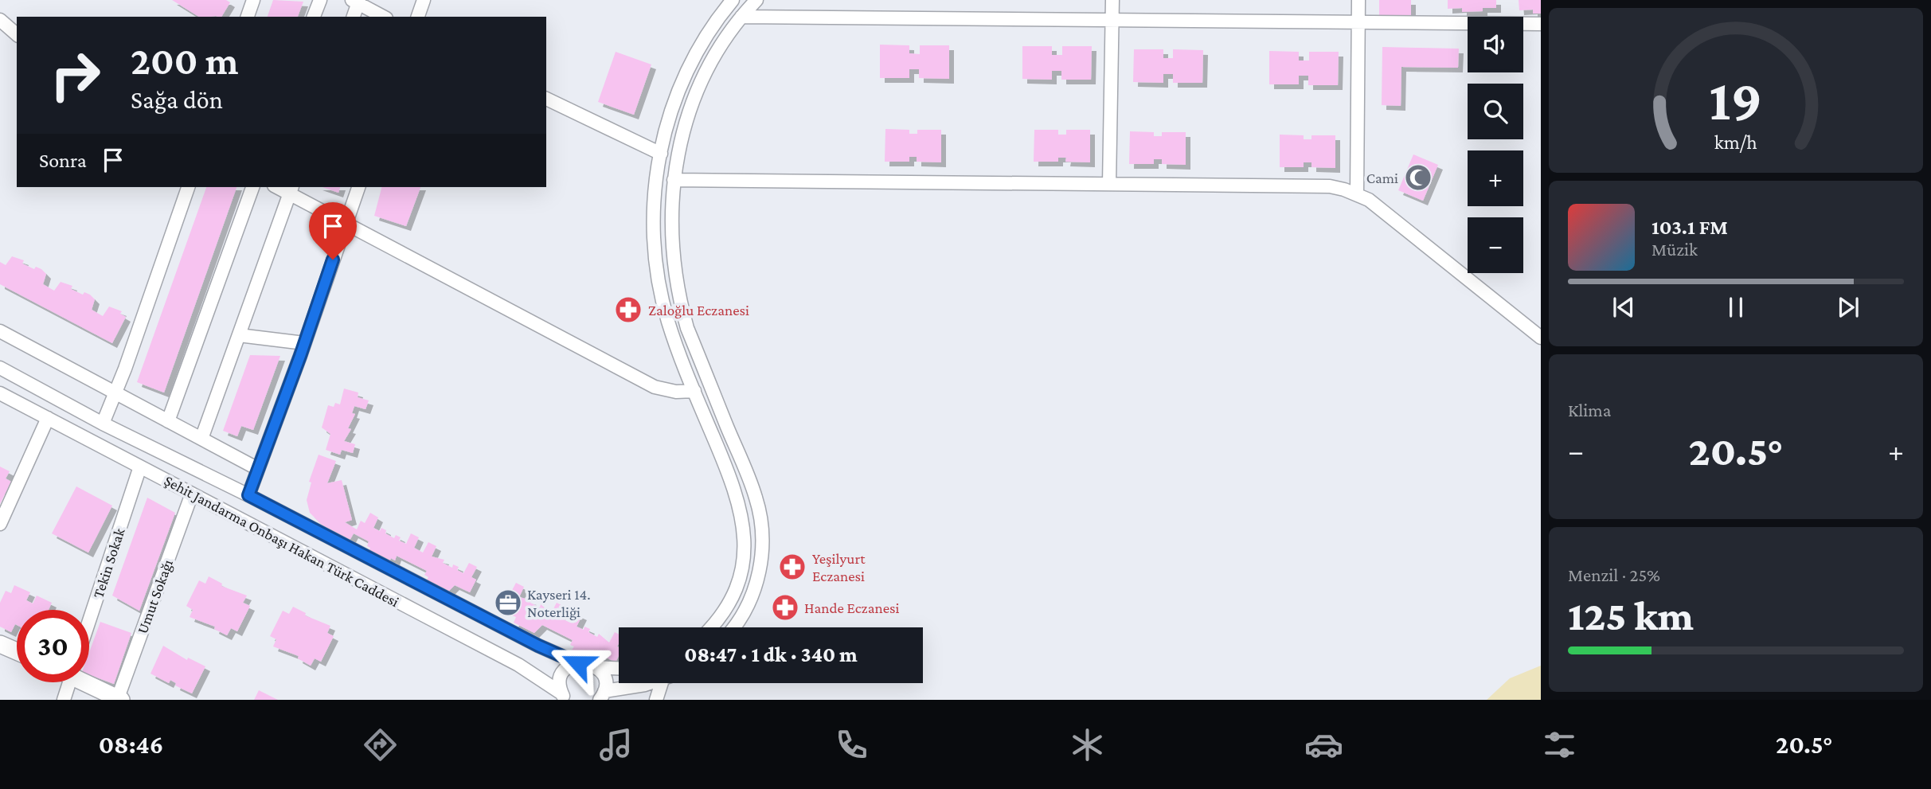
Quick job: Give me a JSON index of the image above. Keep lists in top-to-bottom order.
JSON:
{
  "streets": {
    "street": ["Şehit Jandarma Onbaşı Hakan Türk Caddesi", "Tekin Sokak", "Umut Sokağı"]
  },
  "crossings": [
    ["Şehit Jandarma Onbaşı Hakan Türk Caddesi", "Tekin Sokak"],
    ["Şehit Jandarma Onbaşı Hakan Türk Caddesi", "Umut Sokağı"]
  ],
  "places": {
    "mosque": ["Cami"],
    "pharmacy": ["Zaloğlu Eczanesi", "Yeşilyurt Eczanesi", "Hande Eczanesi"],
    "office": ["Kayseri 14. Noterliği"]
  },
  "page": {
    "map_buttons": ["+", "−"],
    "turn": ["200 m", "Sağa dön"],
    "then": "Sonra",
    "song": ["103.1 FM", "Müzik"],
    "tile": [
      "Klima",
      ["Menzil · 25%", "125 km"]
    ],
    "heat": ["−", "20.5°", "+"],
    "limit": "30",
    "trip": "08:47 · 1 dk · 340 m",
    "tabs": ["08:46", "20.5°"],
    "gauge": ["19", "km/h"]
  }
}
